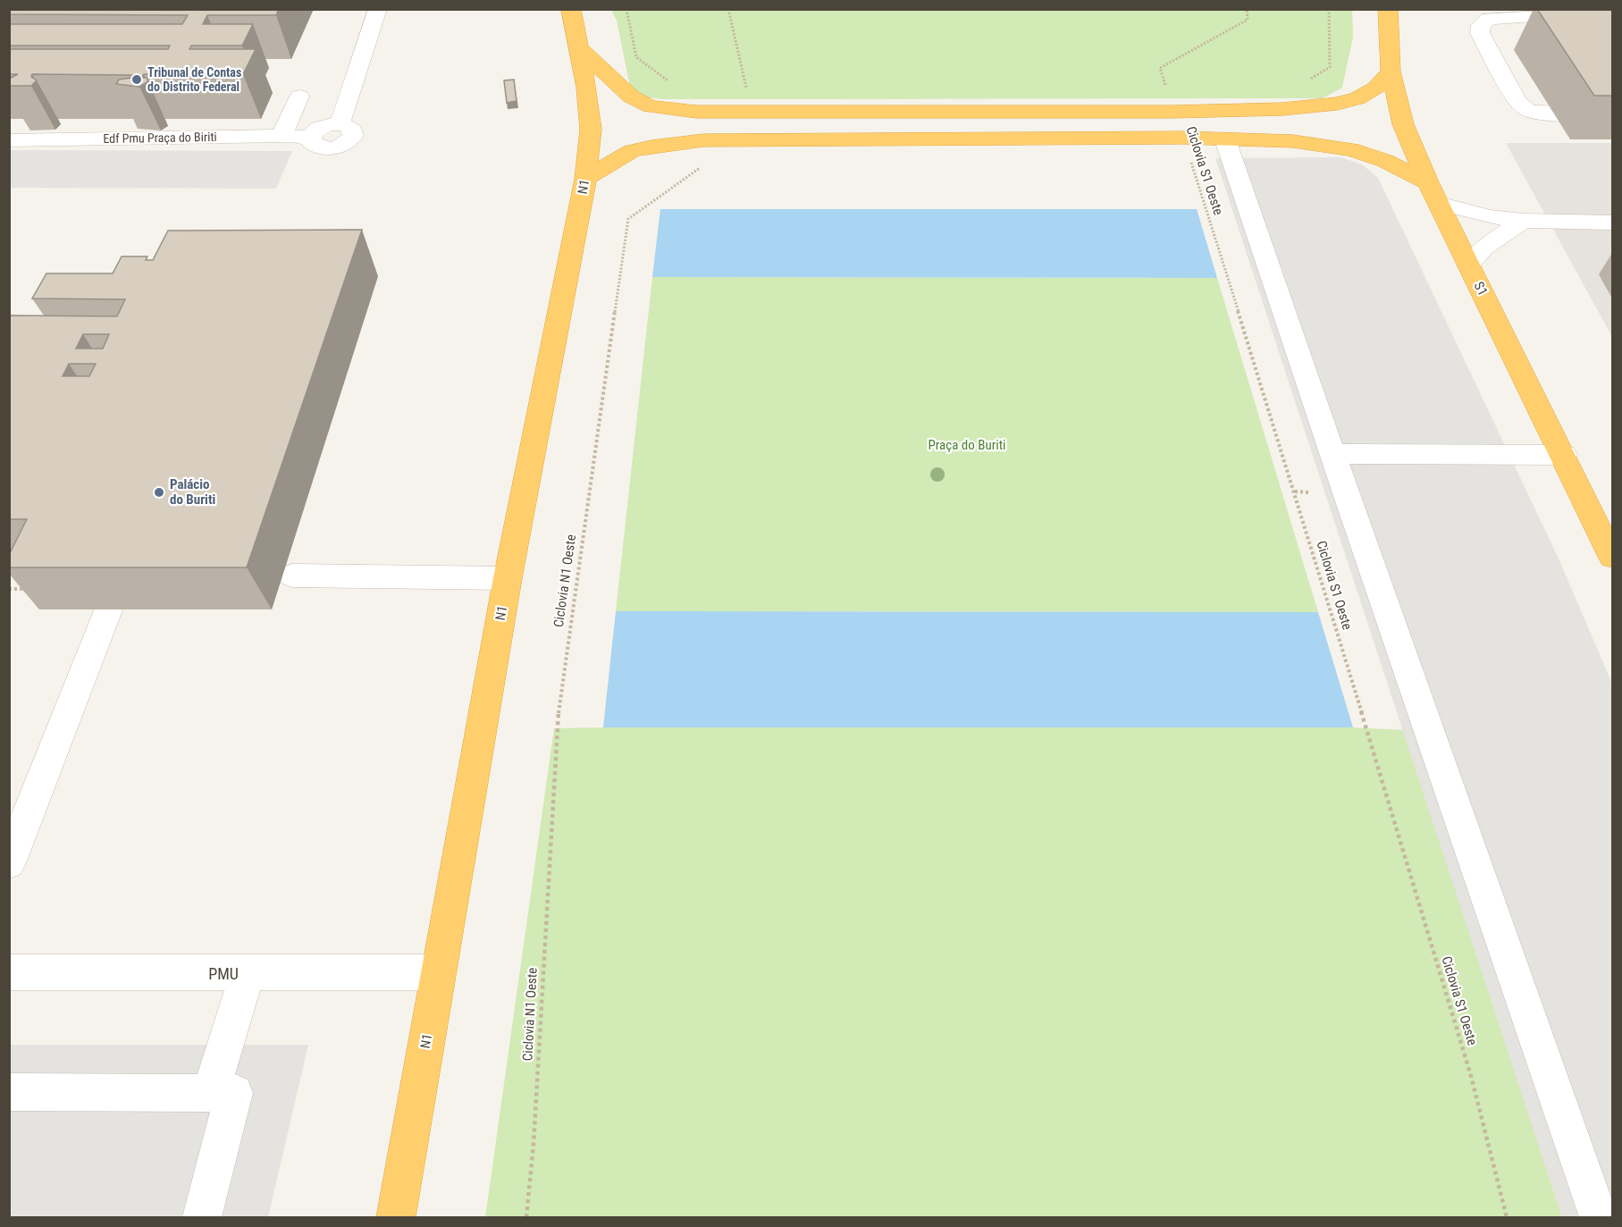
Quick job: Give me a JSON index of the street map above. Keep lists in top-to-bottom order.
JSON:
{
  "streets": {
    "highway": ["N1", "S1"],
    "lane": ["Edf Pmu Praça do Biriti", "PMU"],
    "path": ["Ciclovia S1 Oeste", "Ciclovia N1 Oeste"]
  },
  "crossings": [
    ["N1", "PMU"]
  ],
  "parks": ["Praça do Buriti"],
  "places": ["Tribunal de Contas do Distrito Federal", "Palácio do Buriti"]
}
